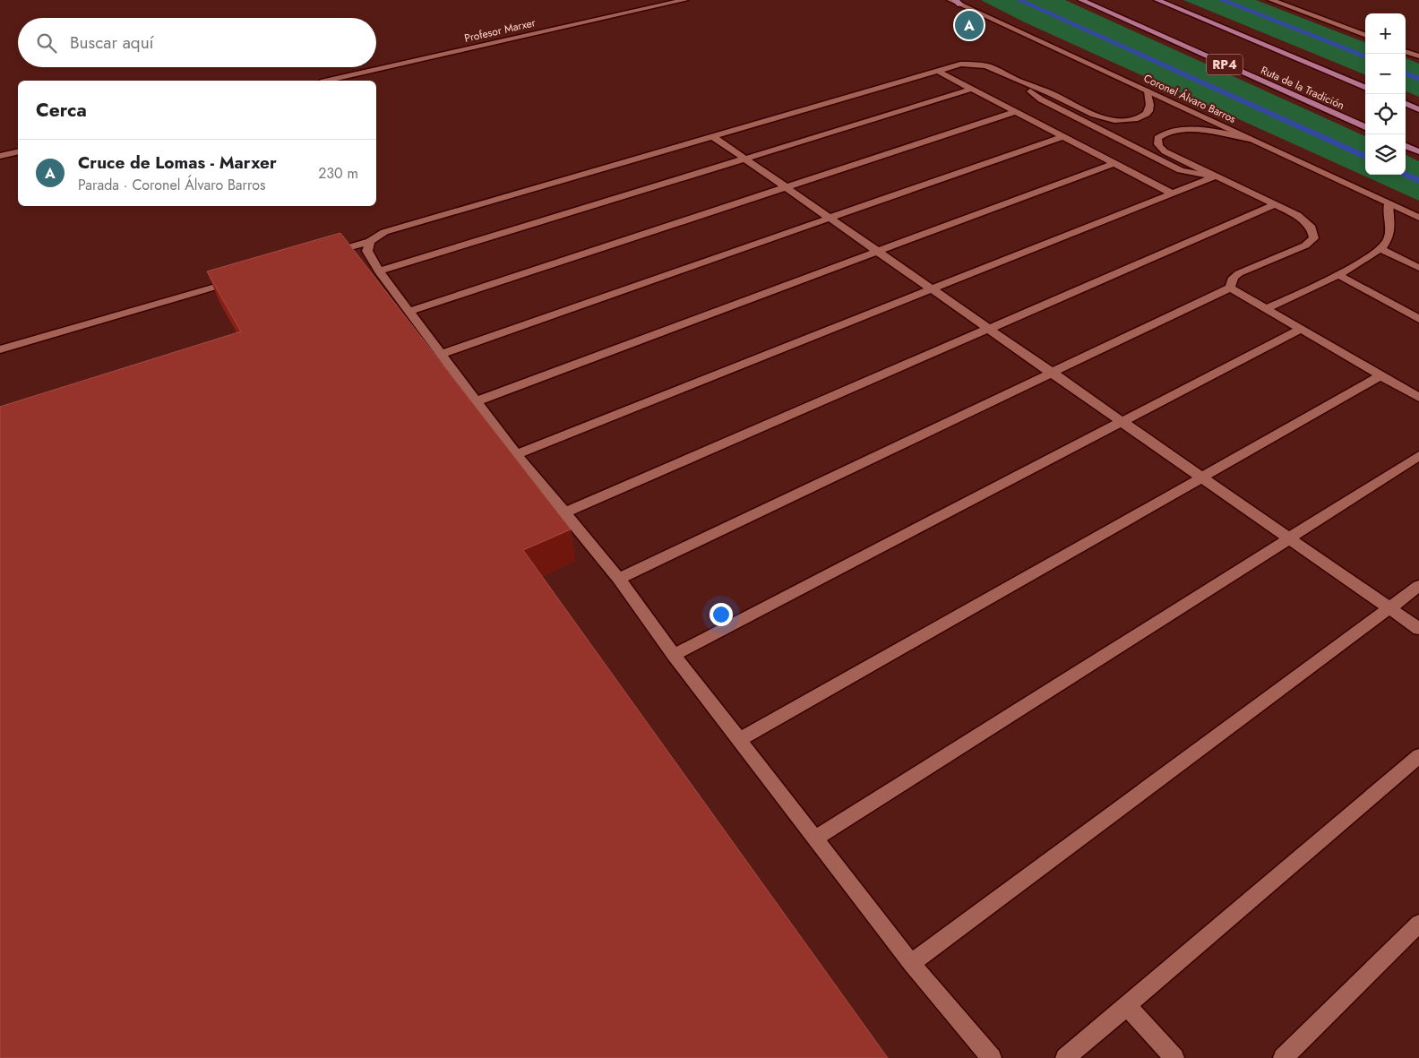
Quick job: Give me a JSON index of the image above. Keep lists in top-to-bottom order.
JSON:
{
  "streets": {
    "main road": [
      "Profesor Marxer",
      "RP4",
      "Ruta de la Tradición",
      "Coronel Álvaro Barros"
    ]
  },
  "page": {
    "pins": "A",
    "map_buttons": ["+", "−"],
    "search": "Buscar aquí",
    "heading": "Cerca",
    "list": [
      {
        "mark": "A",
        "name": "Cruce de Lomas - Marxer",
        "note": "Parada · Coronel Álvaro Barros",
        "value": "230 m"
      }
    ]
  }
}
